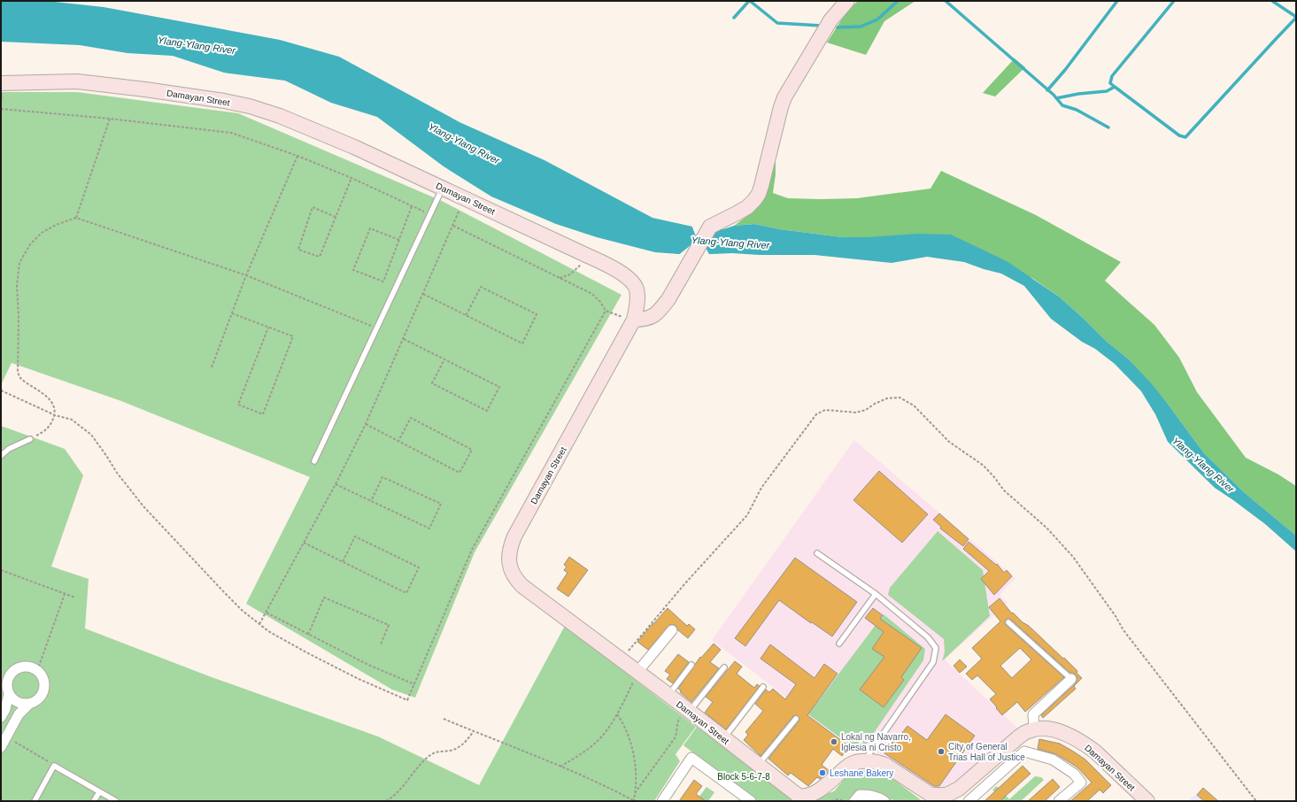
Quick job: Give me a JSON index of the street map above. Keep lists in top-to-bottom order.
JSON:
{
  "streets": {
    "street": ["Damayan Street"]
  },
  "water": ["Ylang-Ylang River"],
  "parks": ["Block 5-6-7-8"],
  "places": ["Lokal ng Navarro, Iglesia ni Cristo", "City of General Trias Hall of Justice", "Leshane Bakery"]
}
